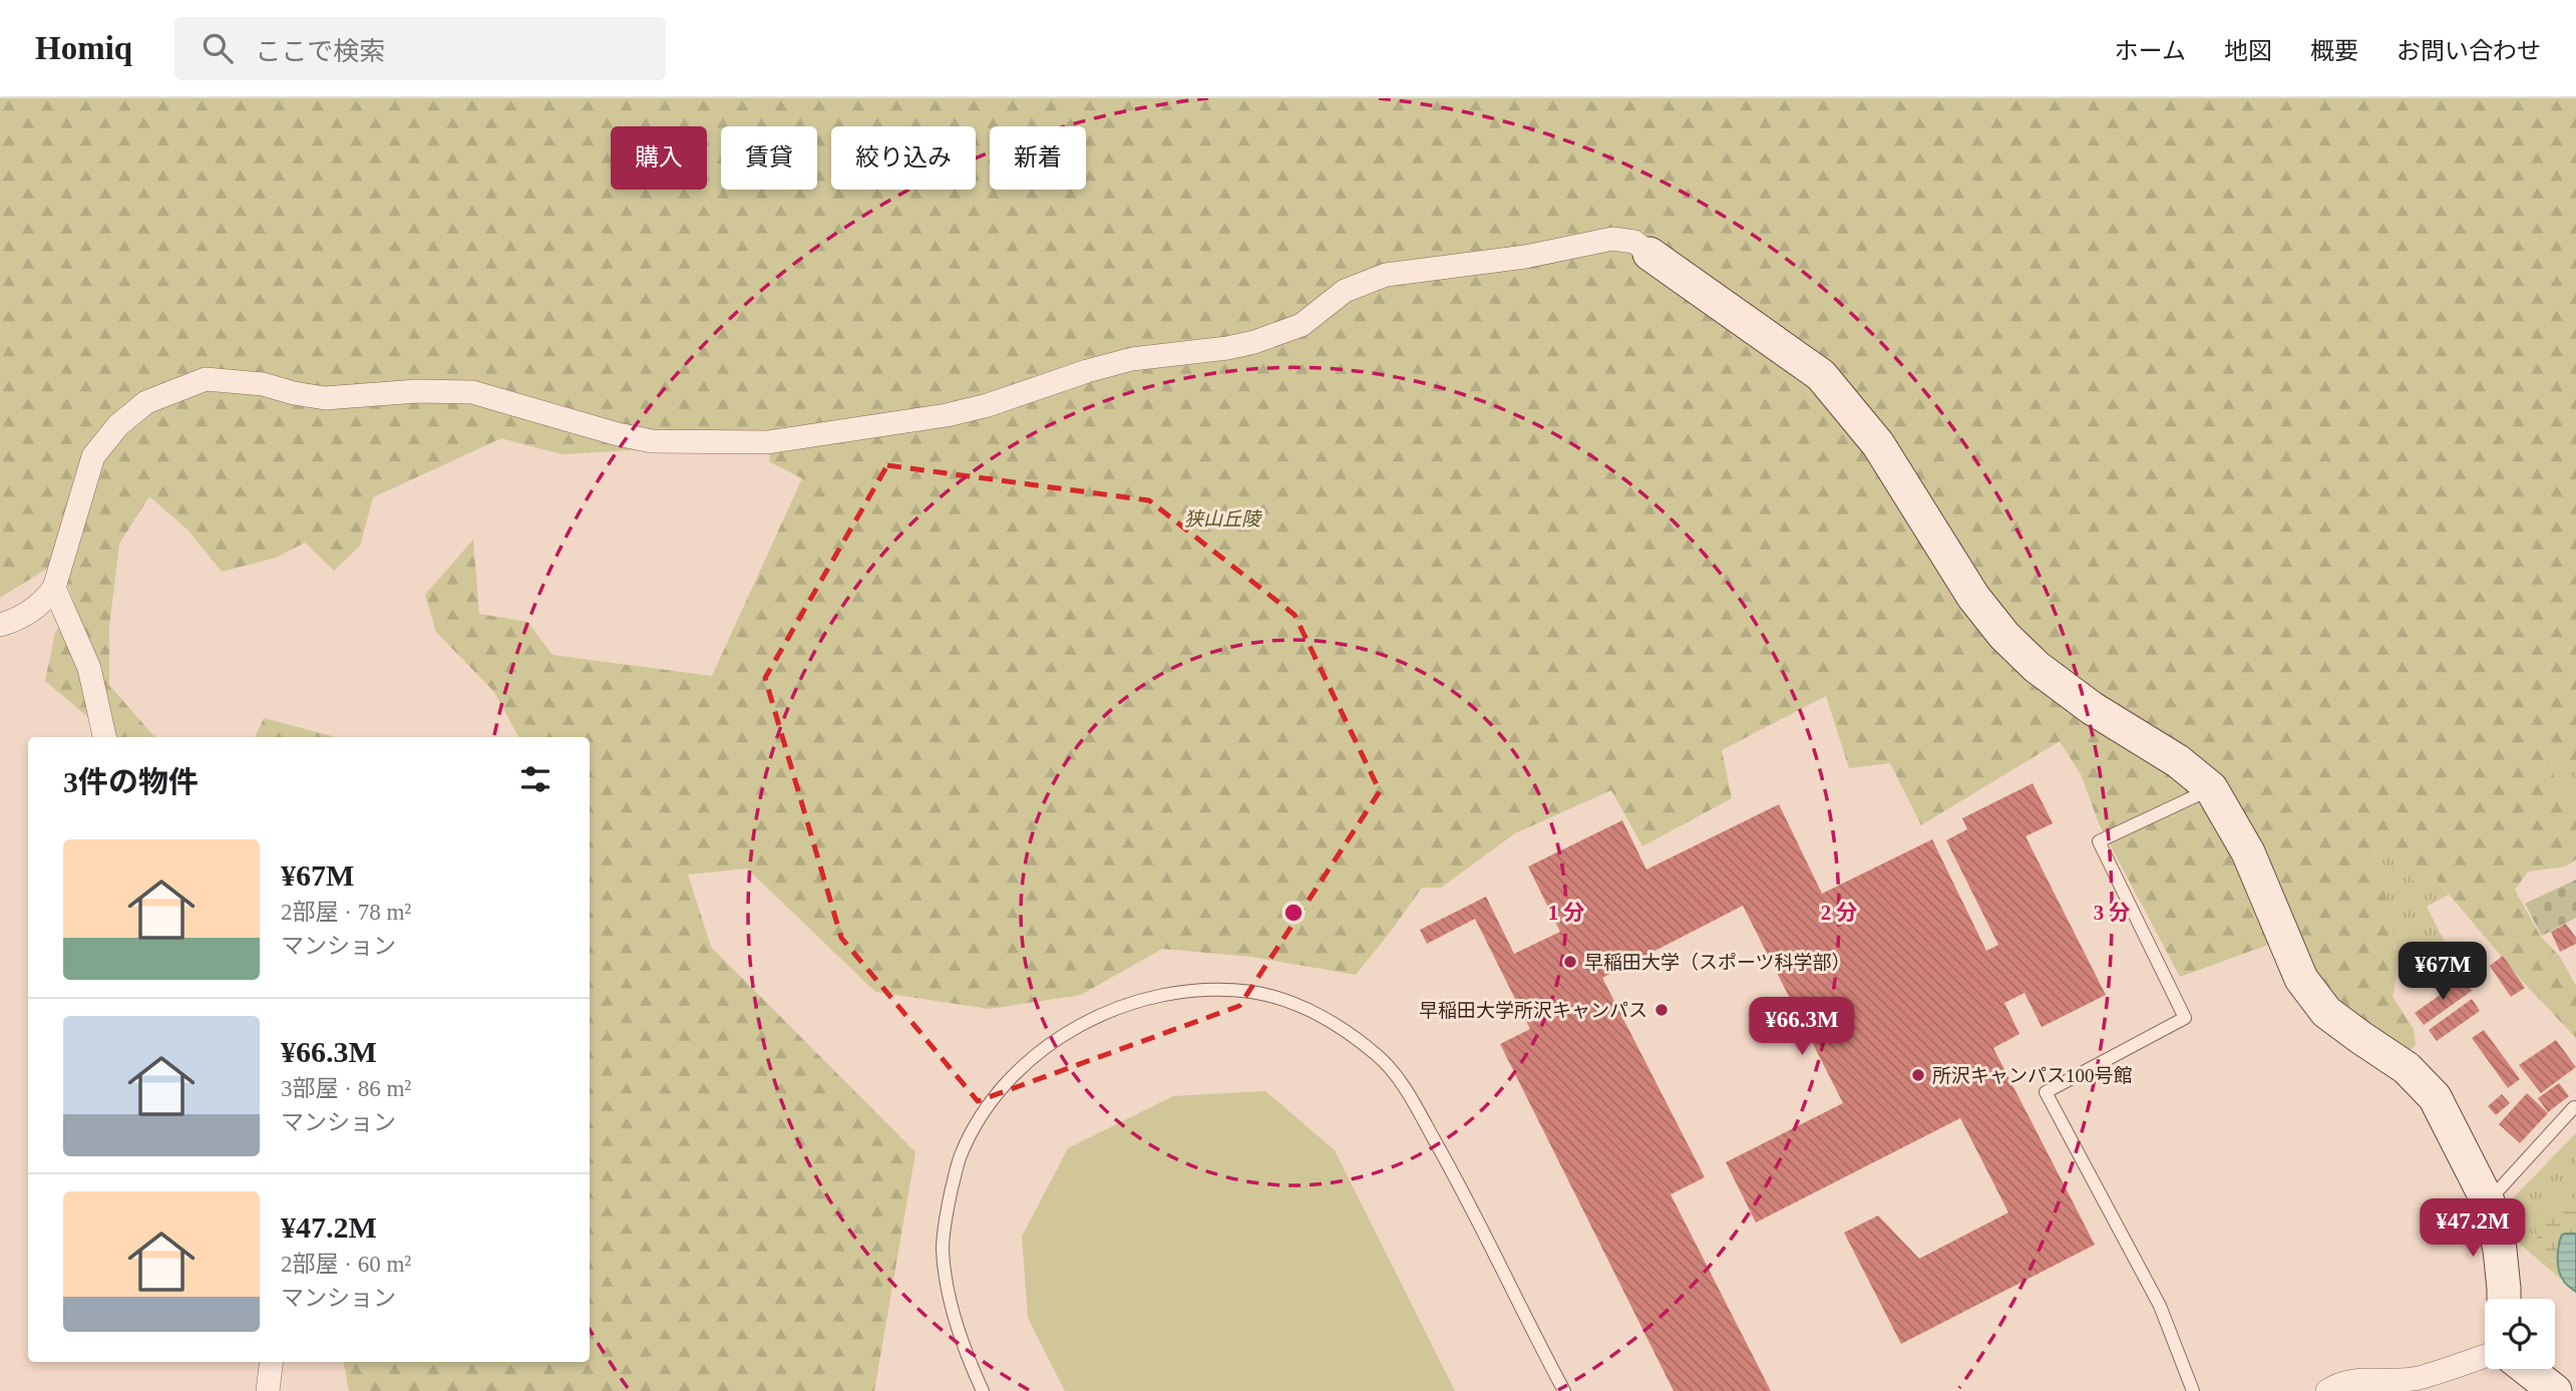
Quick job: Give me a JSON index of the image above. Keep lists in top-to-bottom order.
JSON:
{
  "parks": ["狭山丘陵"],
  "places": ["早稲田大学（スポーツ科学部）", "早稲田大学所沢キャンパス", "所沢キャンパス100号館"],
  "page": {
    "header": "Homiq",
    "search": "ここで検索",
    "nav": [
      "ホーム",
      "地図",
      "概要",
      "お問い合わせ"
    ],
    "chip": [
      "購入",
      "賃貸",
      "絞り込み",
      "新着"
    ],
    "heading": "3件の物件",
    "list": [
      {
        "name": "¥67M",
        "note": "2部屋 · 78 m² · マンション"
      },
      {
        "name": "¥66.3M",
        "note": "3部屋 · 86 m² · マンション"
      },
      {
        "name": "¥47.2M",
        "note": "2部屋 · 60 m² · マンション"
      }
    ],
    "price": ["¥67M", "¥66.3M", "¥47.2M"]
  },
  "rings": ["1 分", "2 分", "3 分"]
}
